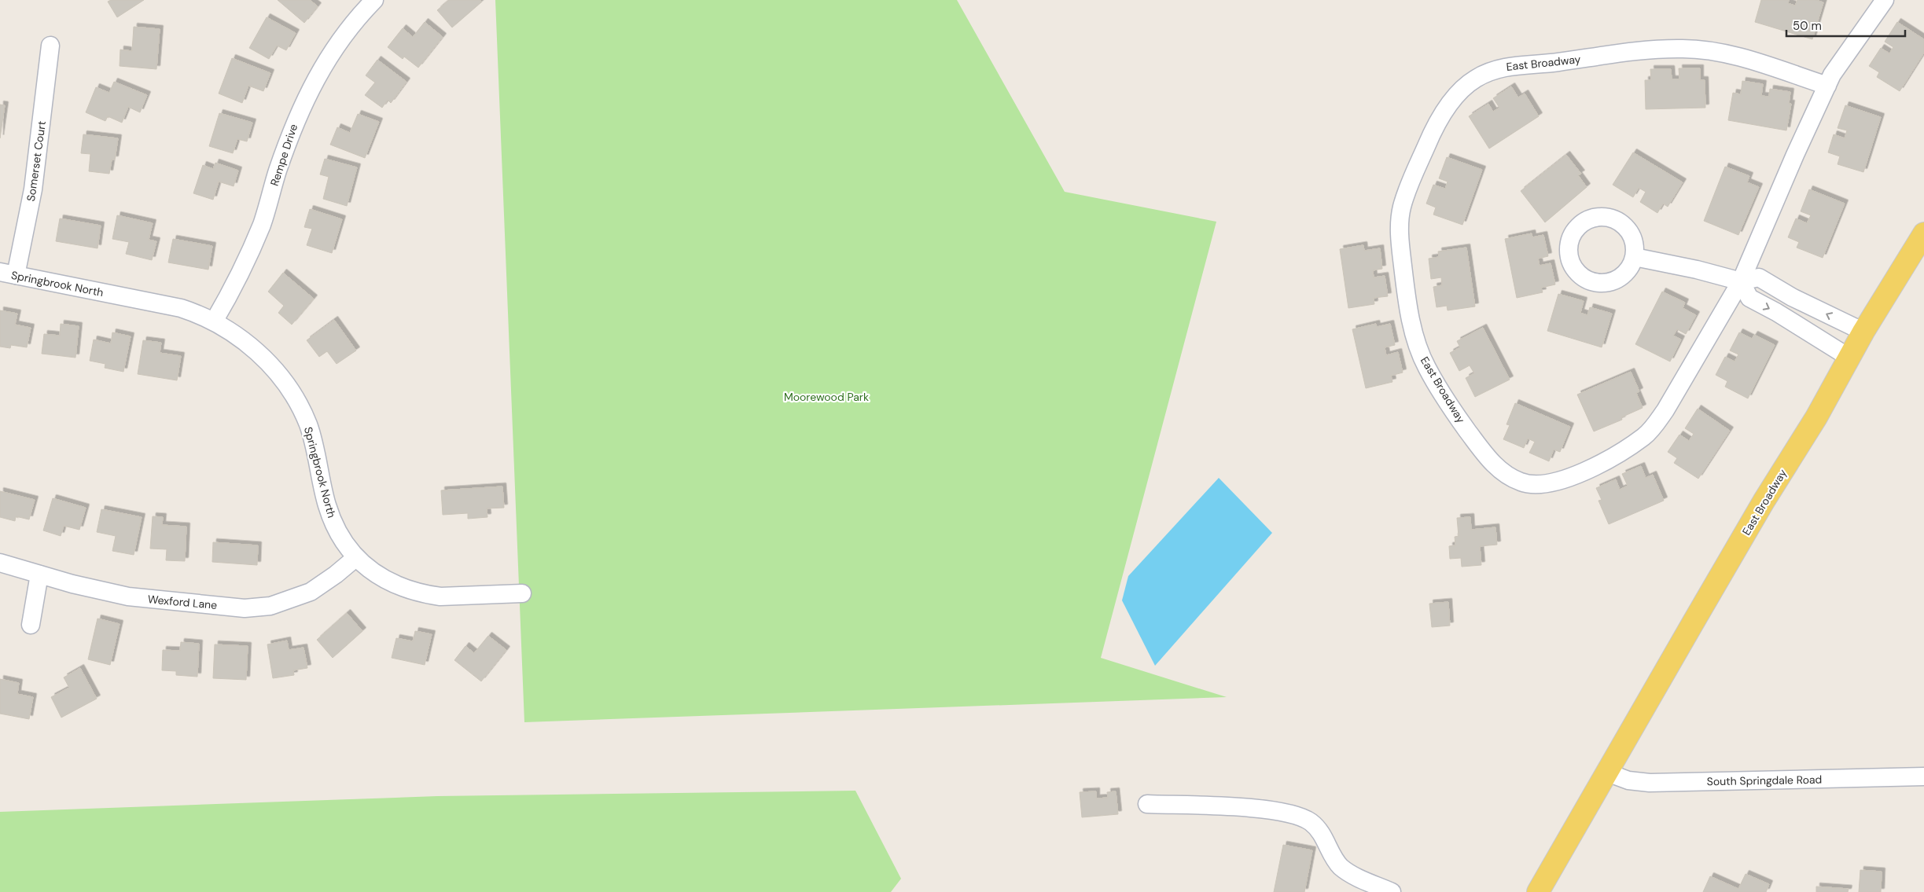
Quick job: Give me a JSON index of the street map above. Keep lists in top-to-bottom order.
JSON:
{
  "streets": {
    "main road": ["East Broadway"],
    "street": [
      "Rempe Drive",
      "Somerset Court",
      "Springbrook North",
      "Wexford Lane",
      "South Springdale Road"
    ]
  },
  "crossings": [
    ["East Broadway", "South Springdale Road"],
    ["Rempe Drive", "Springbrook North"],
    ["Somerset Court", "Springbrook North"],
    ["Springbrook North", "Wexford Lane"]
  ],
  "parks": ["Moorewood Park"],
  "scale_bar": "50 m"
}
